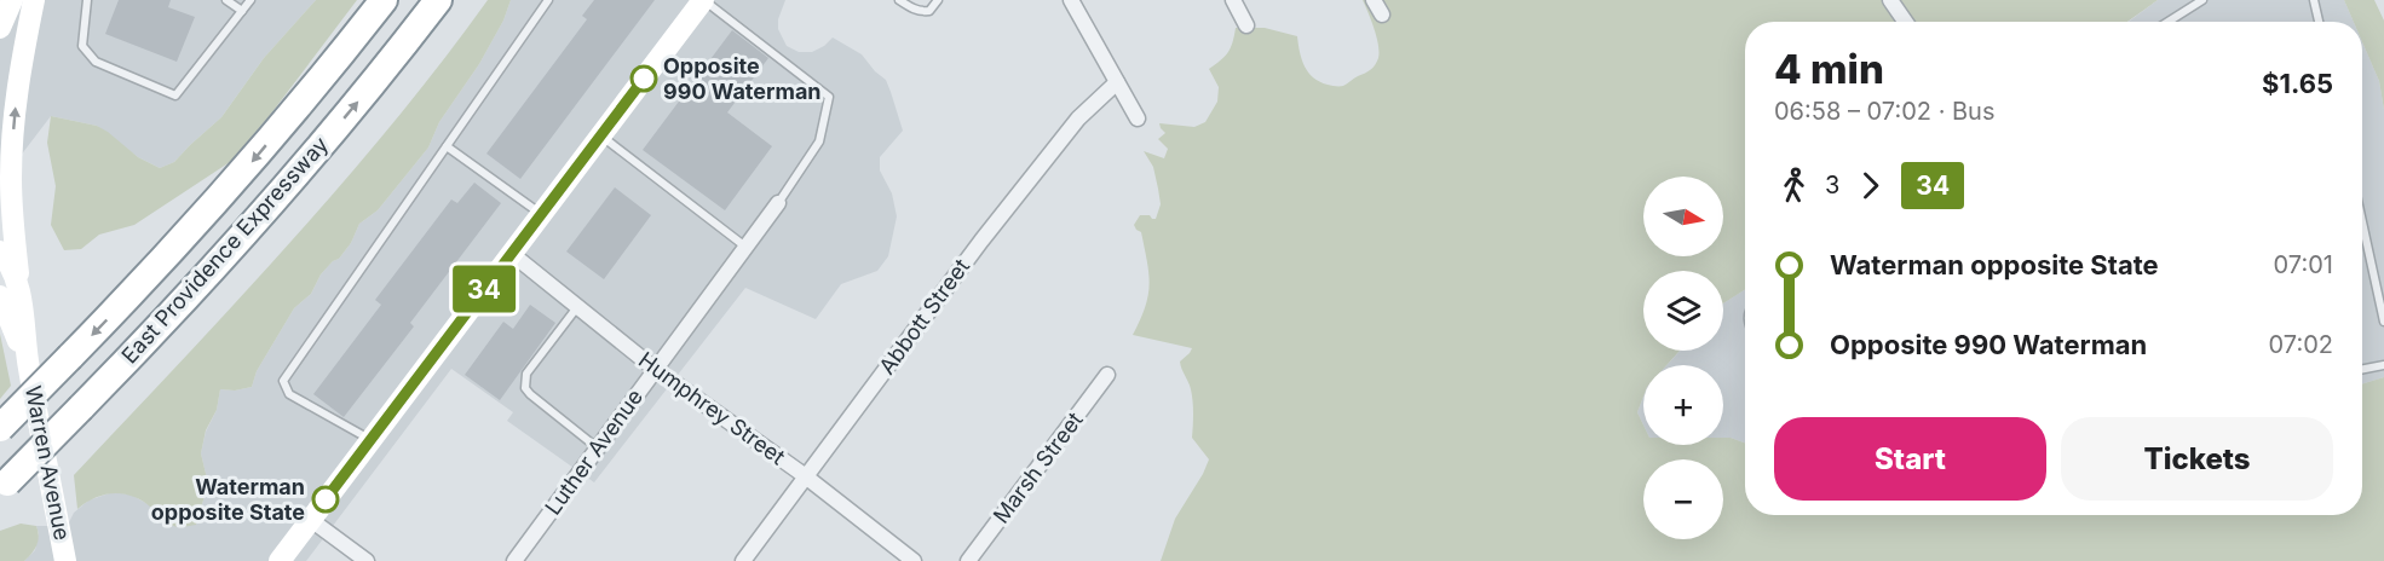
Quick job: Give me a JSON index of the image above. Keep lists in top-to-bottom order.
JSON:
{
  "streets": {
    "highway": ["East Providence Expressway"],
    "main road": ["Warren Avenue"],
    "street": [
      "Abbott Street",
      "Humphrey Street",
      "Luther Avenue",
      "Marsh Street"
    ]
  },
  "crossings": [
    ["Abbott Street", "Humphrey Street"],
    ["Humphrey Street", "Luther Avenue"]
  ],
  "places": ["Opposite 990 Waterman", "Waterman opposite State"],
  "lines": ["bus line 34"],
  "north": "right",
  "page": {
    "on_map": "34",
    "heading": ["4 min", "06:58 – 07:02 · Bus", "$1.65"],
    "legs": ["3", "34"],
    "map_buttons": ["+", "−"],
    "list": [
      {
        "name": "Waterman opposite State",
        "value": "07:01"
      },
      {
        "name": "Opposite 990 Waterman",
        "value": "07:02"
      }
    ],
    "buttons": ["Start", "Tickets"]
  }
}
